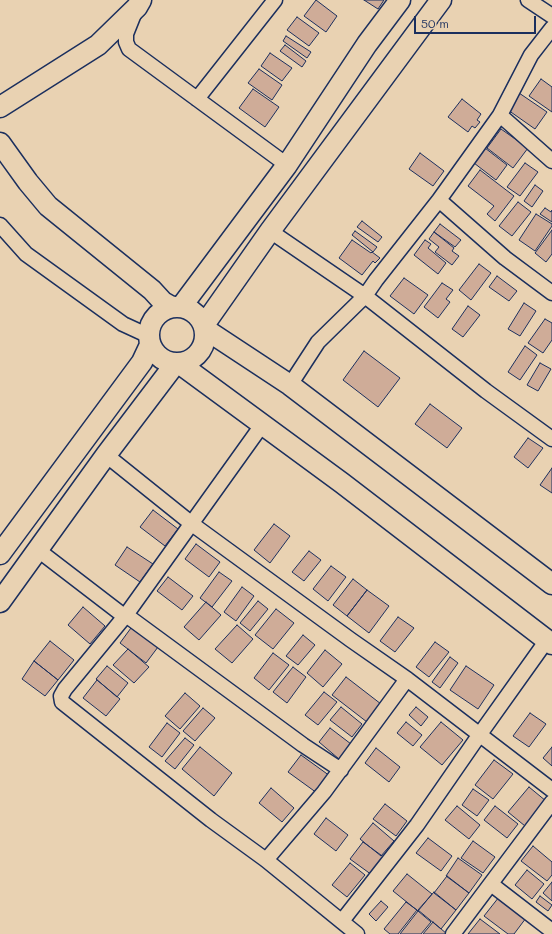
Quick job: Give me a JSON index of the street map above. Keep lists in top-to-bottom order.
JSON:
{
  "scale_bar": "50 m"
}
